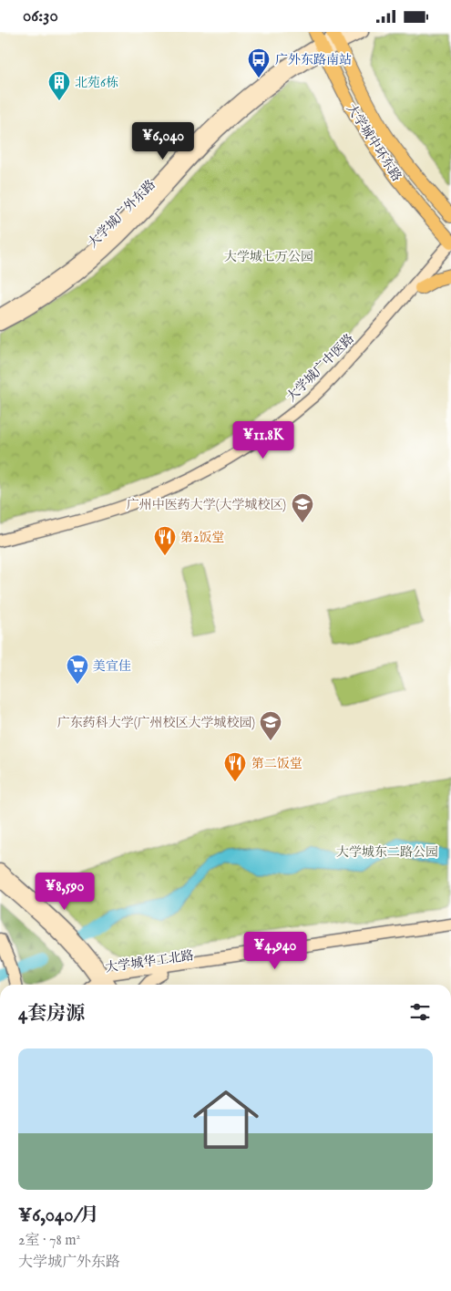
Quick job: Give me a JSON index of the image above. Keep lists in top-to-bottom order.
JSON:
{
  "streets": {
    "main road": [
      "大学城中环东路",
      "大学城广外东路",
      "大学城广中医路",
      "大学城华工北路"
    ]
  },
  "crossings": [
    ["大学城中环东路", "大学城广外东路"],
    ["大学城中环东路", "大学城广中医路"]
  ],
  "parks": ["大学城七万公园", "大学城东二路公园"],
  "places": {
    "bus stop": ["广外东路南站"],
    "building": ["北苑6栋"],
    "school or university": ["广州中医药大学(大学城校区)", "广东药科大学(广州校区大学城校园)"],
    "restaurant": ["第2饭堂", "第二饭堂"],
    "supermarket": ["美宜佳"]
  },
  "page": {
    "status": "06:30",
    "price": [
      "¥6,040",
      "¥11.8K",
      "¥8,590",
      "¥4,940"
    ],
    "heading": "4套房源",
    "list": [
      {
        "name": "¥6,040/月",
        "note": "2室 · 78 m² · 大学城广外东路"
      }
    ]
  }
}
